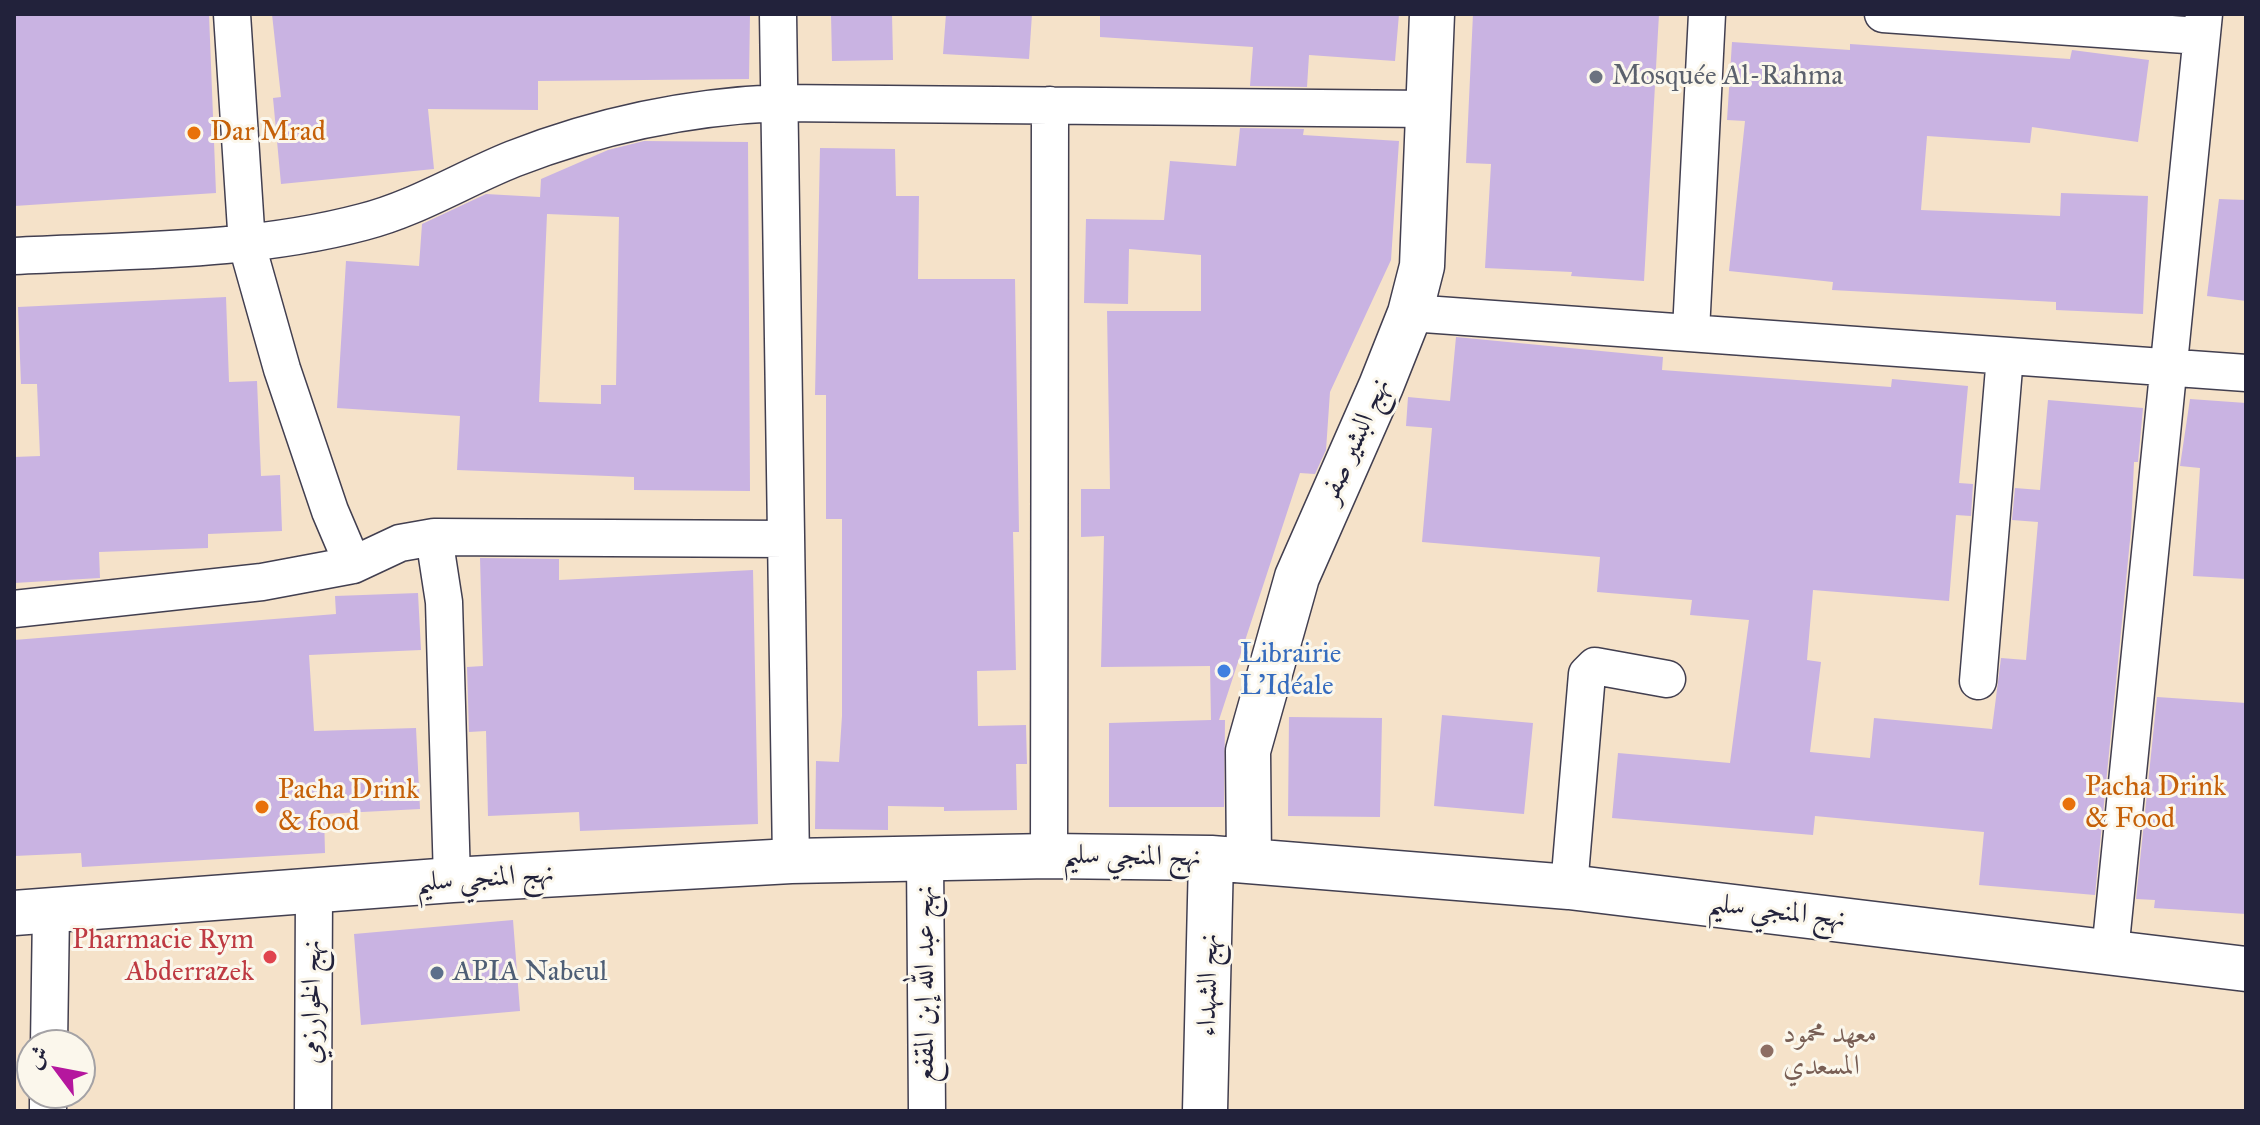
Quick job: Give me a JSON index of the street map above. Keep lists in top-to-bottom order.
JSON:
{
  "streets": {
    "street": [
      "نهج البشير صفر",
      "نهج المنجي سليم",
      "نهج عبد الله إبن المقفع",
      "نهج الشهداء",
      "نهج الخوارزمي"
    ]
  },
  "crossings": [
    ["نهج البشير صفر", "نهج المنجي سليم"],
    ["نهج البشير صفر", "نهج الشهداء"],
    ["نهج المنجي سليم", "نهج عبد الله إبن المقفع"],
    ["نهج المنجي سليم", "نهج الشهداء"],
    ["نهج المنجي سليم", "نهج الخوارزمي"]
  ],
  "places": [
    "Mosquée Al-Rahma",
    "Dar Mrad",
    "Librairie L'Idéale",
    "Pacha Drink & Food",
    "Pacha Drink & food",
    "Pharmacie Rym Abderrazek",
    "APIA Nabeul",
    "معهد محمود المسعدي"
  ],
  "north": "top left"
}
